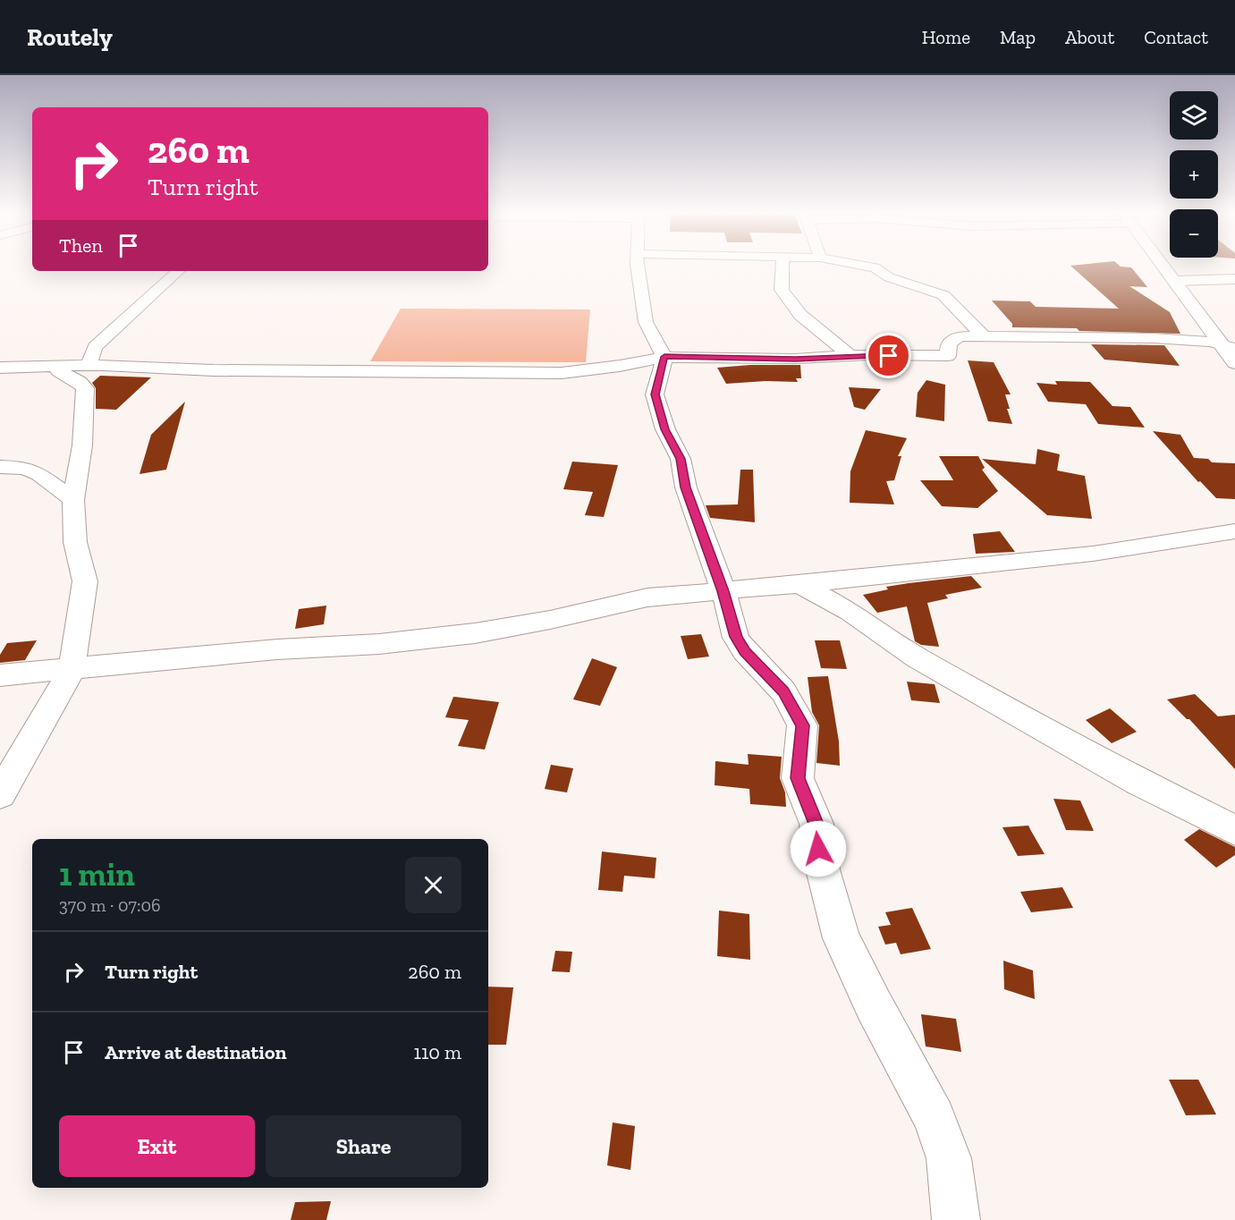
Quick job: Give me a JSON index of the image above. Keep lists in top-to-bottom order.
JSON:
{
  "page": {
    "header": "Routely",
    "nav": [
      "Home",
      "Map",
      "About",
      "Contact"
    ],
    "map_buttons": ["+", "−"],
    "turn": ["260 m", "Turn right"],
    "then": "Then",
    "heading": ["1 min", "370 m · 07:06"],
    "list": [
      {
        "name": "Turn right",
        "value": "260 m"
      },
      {
        "name": "Arrive at destination",
        "value": "110 m"
      }
    ],
    "buttons": ["Exit", "Share"]
  }
}
